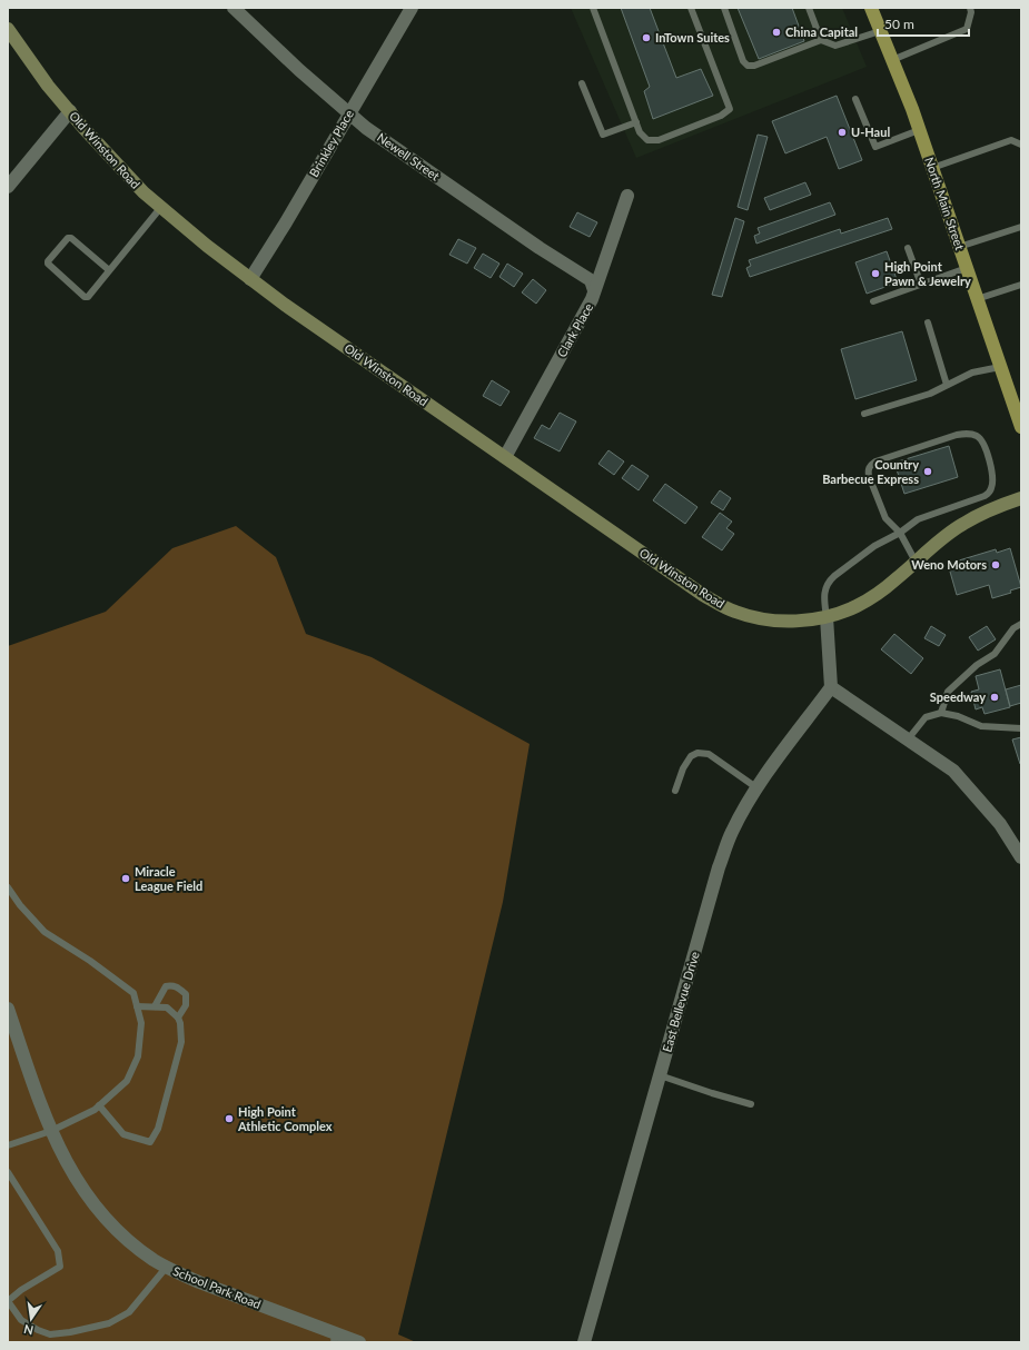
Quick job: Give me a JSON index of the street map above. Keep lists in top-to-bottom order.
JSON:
{
  "streets": {
    "main road": ["North Main Street"],
    "street": [
      "Brinkley Place",
      "Old Winston Road",
      "Newell Street",
      "Clark Place",
      "East Bellevue Drive",
      "School Park Road"
    ]
  },
  "crossings": [
    ["Brinkley Place", "Old Winston Road"],
    ["Brinkley Place", "Newell Street"],
    ["Old Winston Road", "Clark Place"],
    ["Newell Street", "Clark Place"]
  ],
  "places": [
    "China Capital",
    "InTown Suites",
    "U-Haul",
    "High Point Pawn & Jewelry",
    "Country Barbecue Express",
    "Weno Motors",
    "Speedway",
    "Miracle League Field",
    "High Point Athletic Complex"
  ],
  "scale_bar": "50 m",
  "north": "bottom"
}
